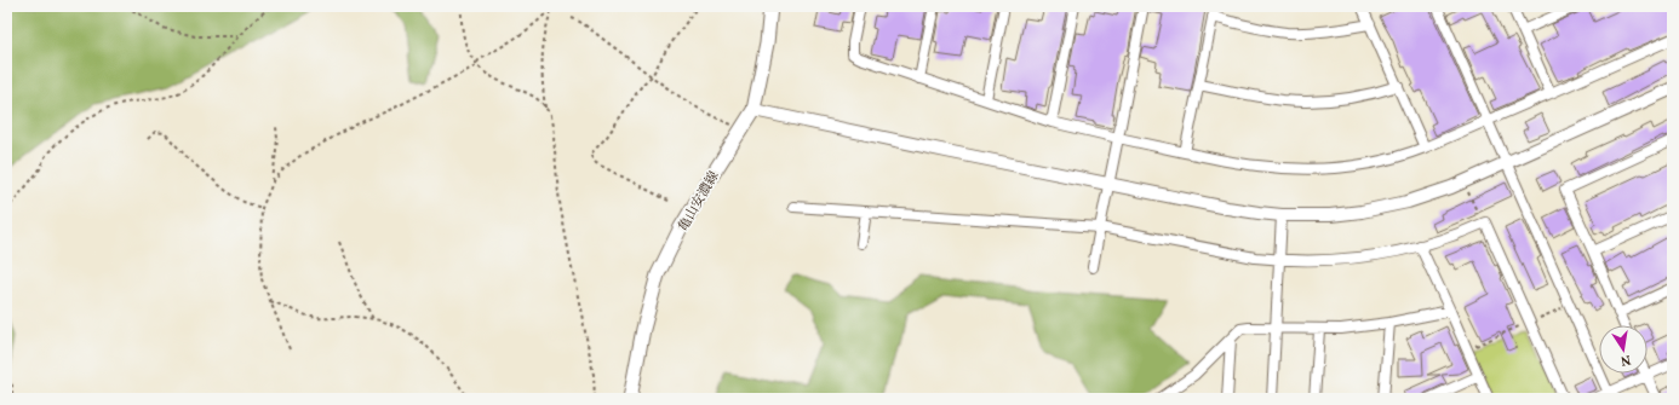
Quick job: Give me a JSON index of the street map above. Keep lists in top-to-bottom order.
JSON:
{
  "streets": {
    "main road": ["亀山安濃線"]
  },
  "north": "bottom"
}
